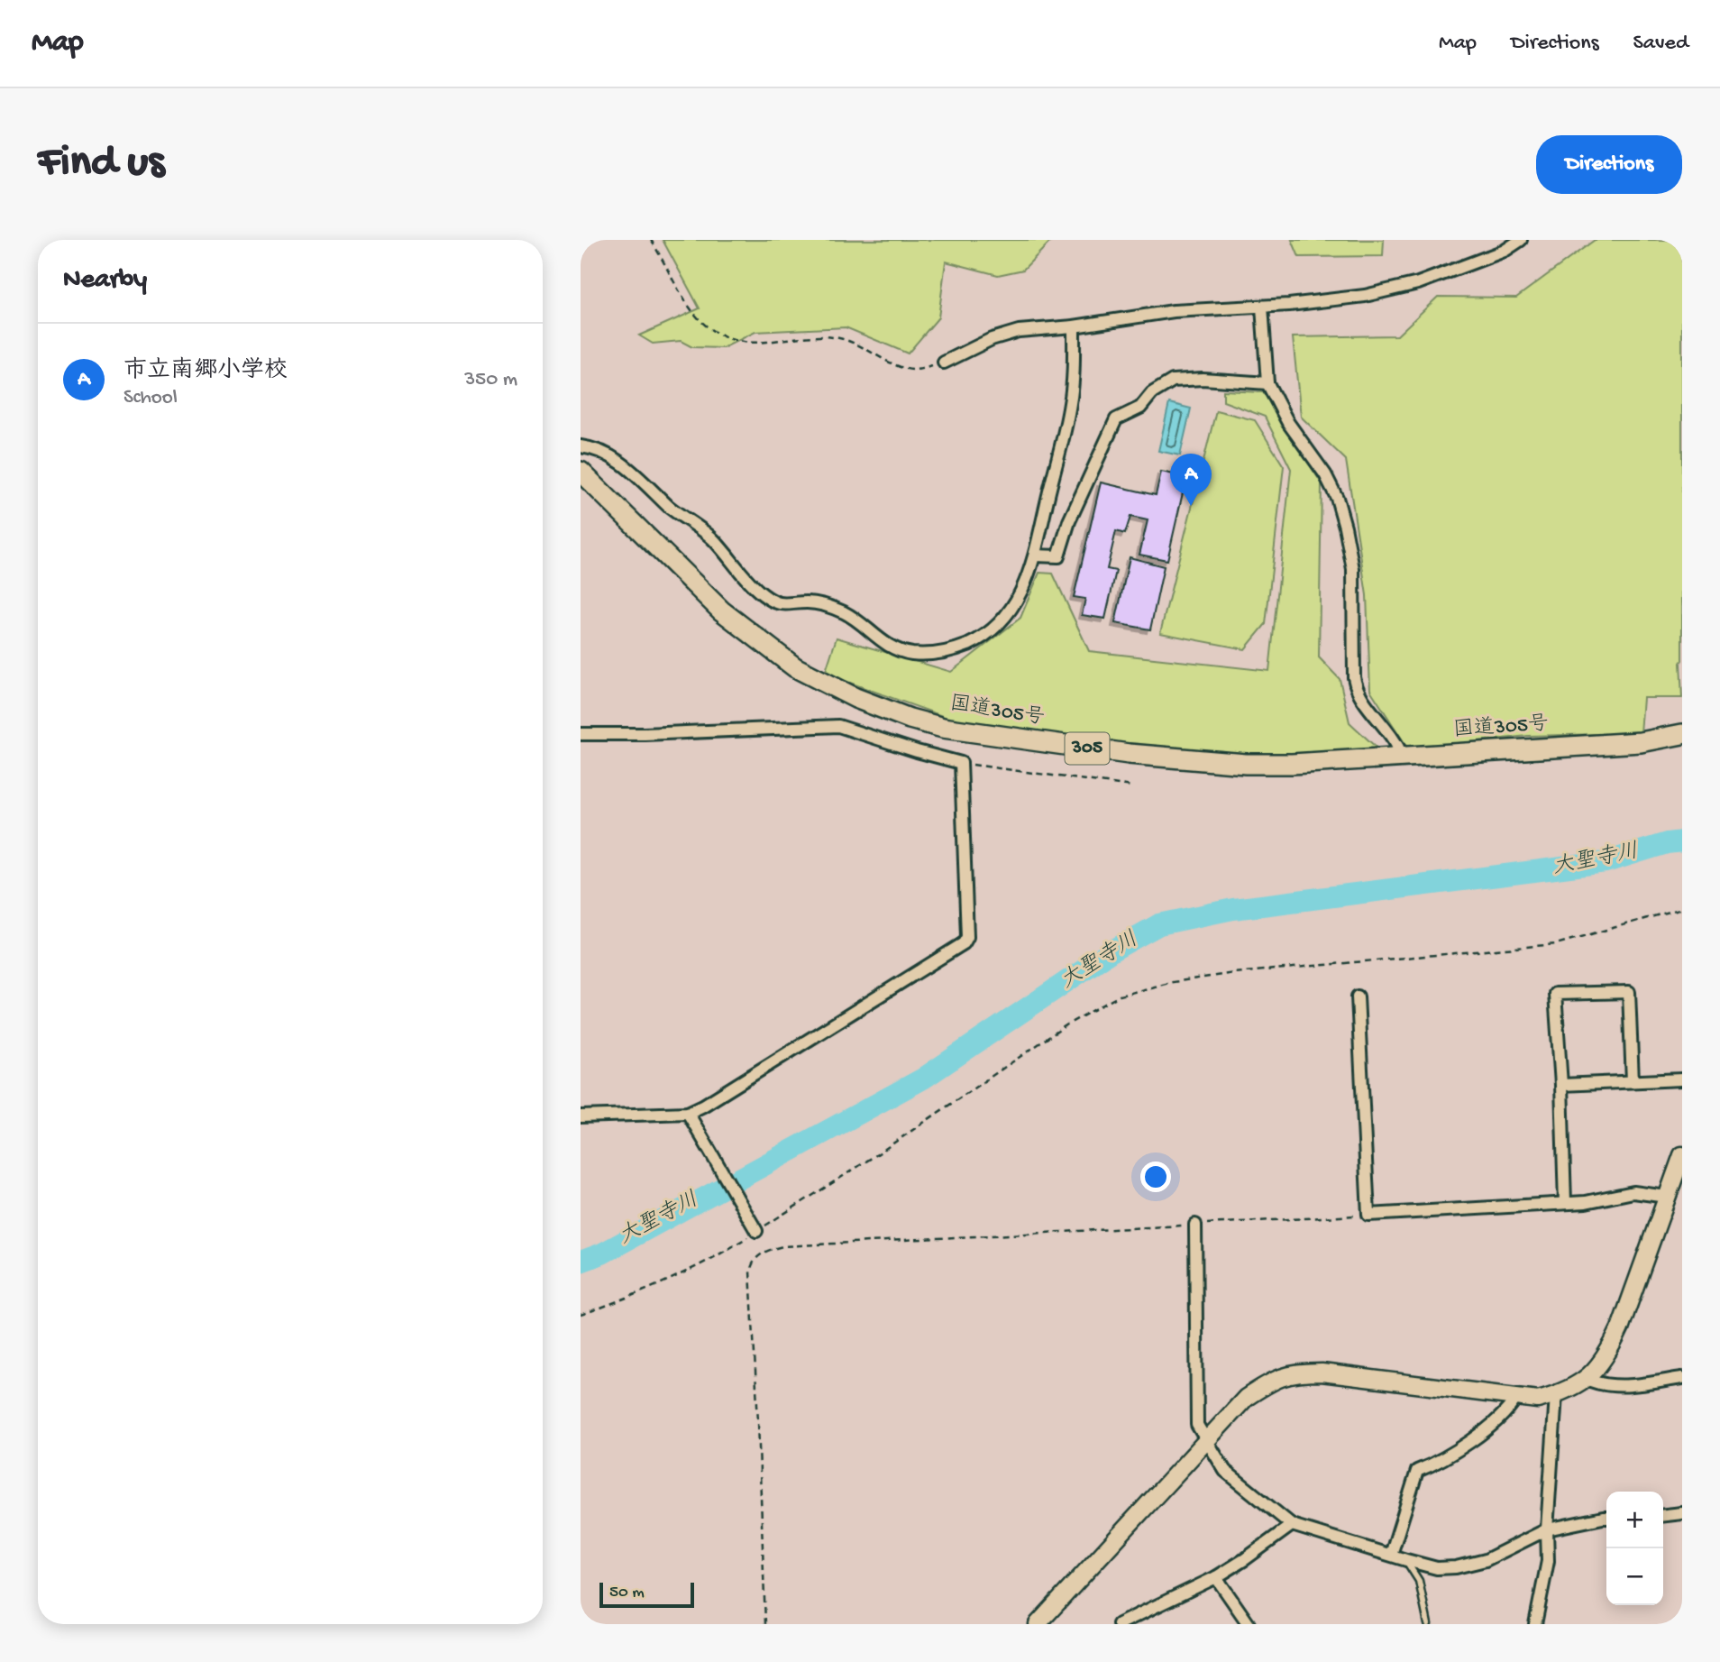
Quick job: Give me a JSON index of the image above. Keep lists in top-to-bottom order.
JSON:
{
  "streets": {
    "highway": ["国道305号", "305"]
  },
  "water": ["大聖寺川"],
  "scale_bar": "50 m",
  "page": {
    "header": "Map",
    "nav": ["Map", "Directions", "Saved"],
    "buttons": "Directions",
    "title": "Find us",
    "heading": "Nearby",
    "list": [
      {
        "mark": "A",
        "name": "市立南郷小学校",
        "note": "School",
        "value": "350 m"
      }
    ],
    "pins": "A",
    "map_buttons": ["+", "−"],
    "scale": "50 m"
  }
}
